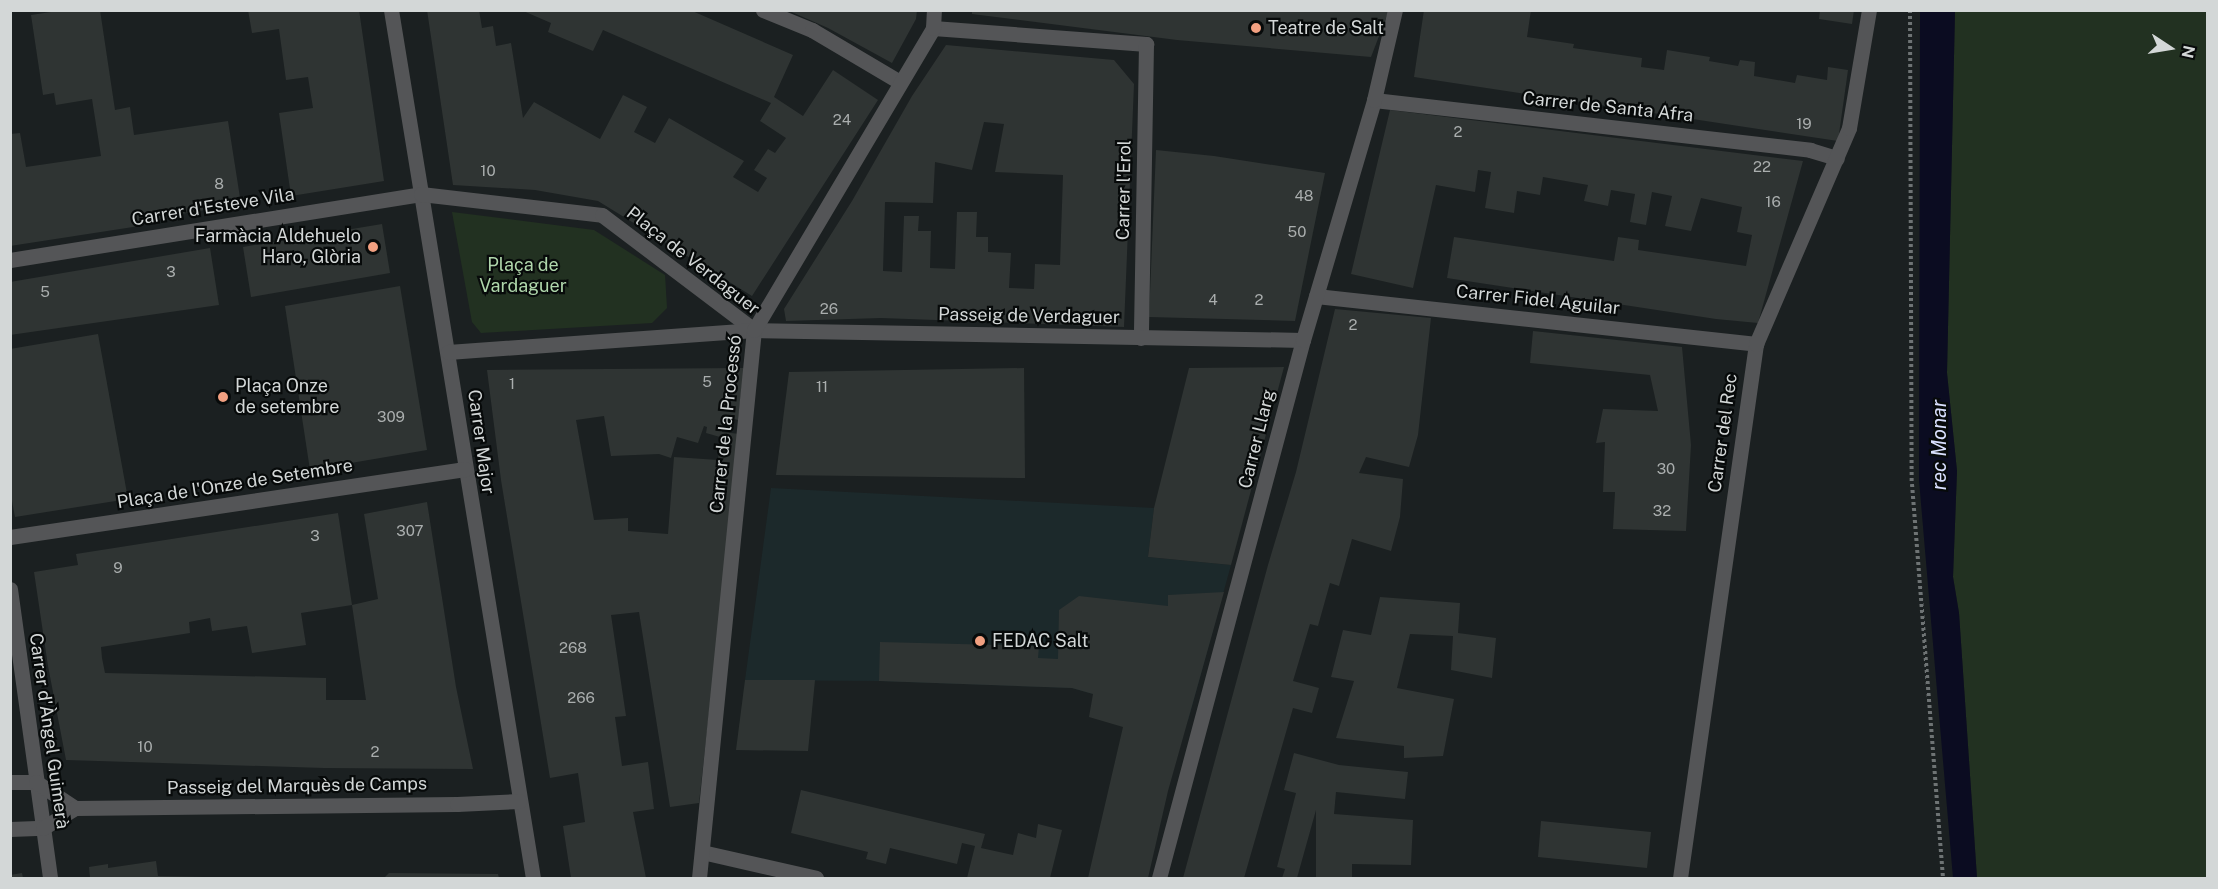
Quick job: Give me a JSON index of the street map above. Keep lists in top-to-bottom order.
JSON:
{
  "streets": {
    "street": [
      "Carrer de Santa Afra",
      "Carrer l'Erol",
      "Carrer d'Esteve Vila",
      "Plaça de Verdaguer",
      "Carrer Fidel Aguilar",
      "Passeig de Verdaguer",
      "Carrer de la Processó",
      "Carrer del Rec",
      "Carrer Llarg",
      "Carrer Major",
      "Plaça de l'Onze de Setembre",
      "Carrer d'Àngel Guimerà",
      "Passeig del Marquès de Camps"
    ]
  },
  "crossings": [
    ["Carrer de Santa Afra", "Carrer del Rec"],
    ["Carrer de Santa Afra", "Carrer Llarg"],
    ["Carrer l'Erol", "Passeig de Verdaguer"],
    ["Carrer l'Erol", "Carrer de la Processó"],
    ["Carrer d'Esteve Vila", "Plaça de Verdaguer"],
    ["Carrer d'Esteve Vila", "Carrer Major"],
    ["Plaça de Verdaguer", "Passeig de Verdaguer"],
    ["Plaça de Verdaguer", "Carrer de la Processó"],
    ["Plaça de Verdaguer", "Carrer Major"],
    ["Carrer Fidel Aguilar", "Carrer del Rec"],
    ["Carrer Fidel Aguilar", "Carrer Llarg"],
    ["Passeig de Verdaguer", "Carrer de la Processó"],
    ["Passeig de Verdaguer", "Carrer Llarg"],
    ["Carrer Major", "Plaça de l'Onze de Setembre"],
    ["Carrer Major", "Passeig del Marquès de Camps"]
  ],
  "water": ["rec Monar"],
  "parks": ["Plaça de Vardaguer"],
  "places": [
    "Teatre de Salt",
    "Farmàcia Aldehuelo Haro, Glòria",
    "Plaça Onze de setembre",
    "FEDAC Salt"
  ],
  "house_numbers": [
    "24",
    "19",
    "2",
    "22",
    "10",
    "8",
    "48",
    "16",
    "50",
    "3",
    "5",
    "4",
    "2",
    "26",
    "2",
    "5",
    "1",
    "11",
    "309",
    "30",
    "32",
    "307",
    "3",
    "9",
    "268",
    "266",
    "10",
    "2"
  ],
  "north": "right"
}
